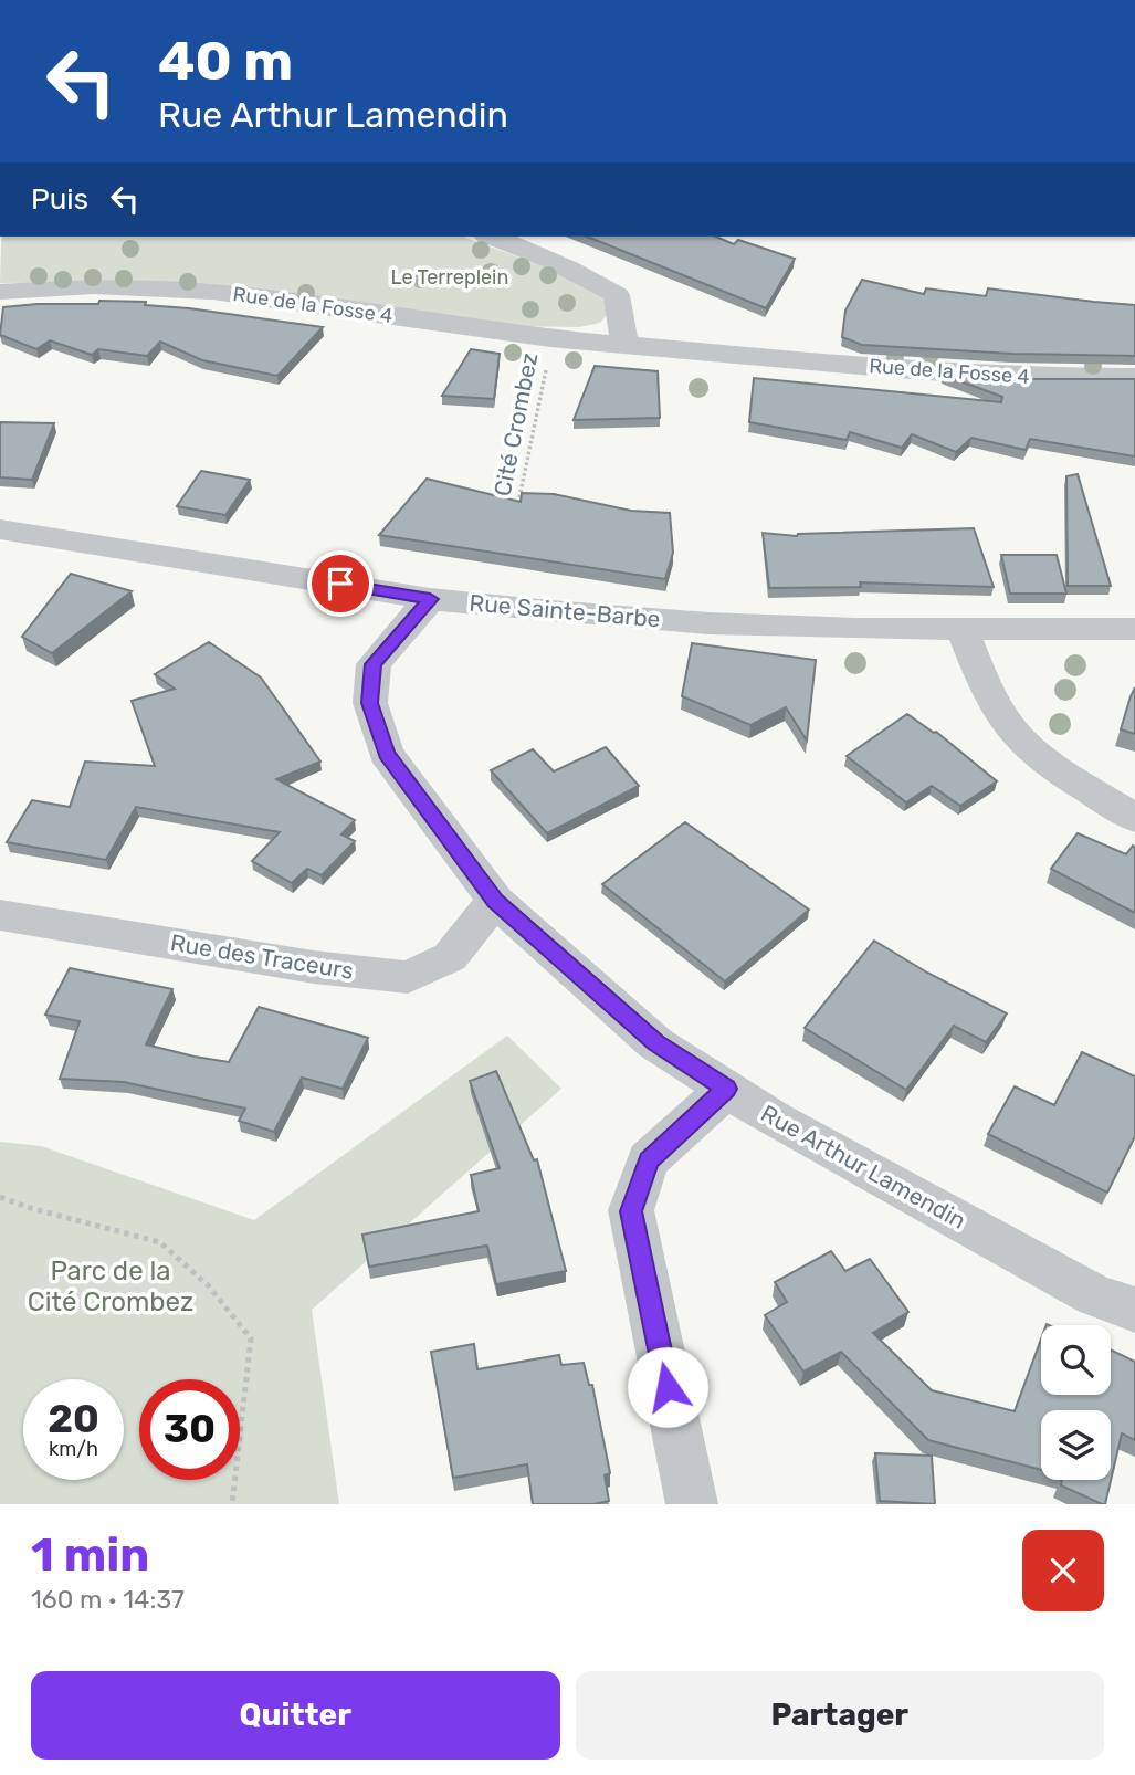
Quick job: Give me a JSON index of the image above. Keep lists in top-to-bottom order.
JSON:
{
  "streets": {
    "street": [
      "Rue de la Fosse 4",
      "Rue Sainte-Barbe",
      "Rue des Traceurs",
      "Rue Arthur Lamendin"
    ],
    "path": ["Cité Crombez"]
  },
  "crossings": [
    ["Rue de la Fosse 4", "Cité Crombez"],
    ["Rue Sainte-Barbe", "Rue Arthur Lamendin"],
    ["Rue des Traceurs", "Rue Arthur Lamendin"]
  ],
  "parks": ["Le Terreplein", "Parc de la Cité Crombez"],
  "page": {
    "turn": ["40 m", "Rue Arthur Lamendin"],
    "then": "Puis",
    "speed": "20 km/h",
    "limit": "30",
    "heading": ["1 min", "160 m · 14:37"],
    "buttons": ["Quitter", "Partager"]
  }
}
